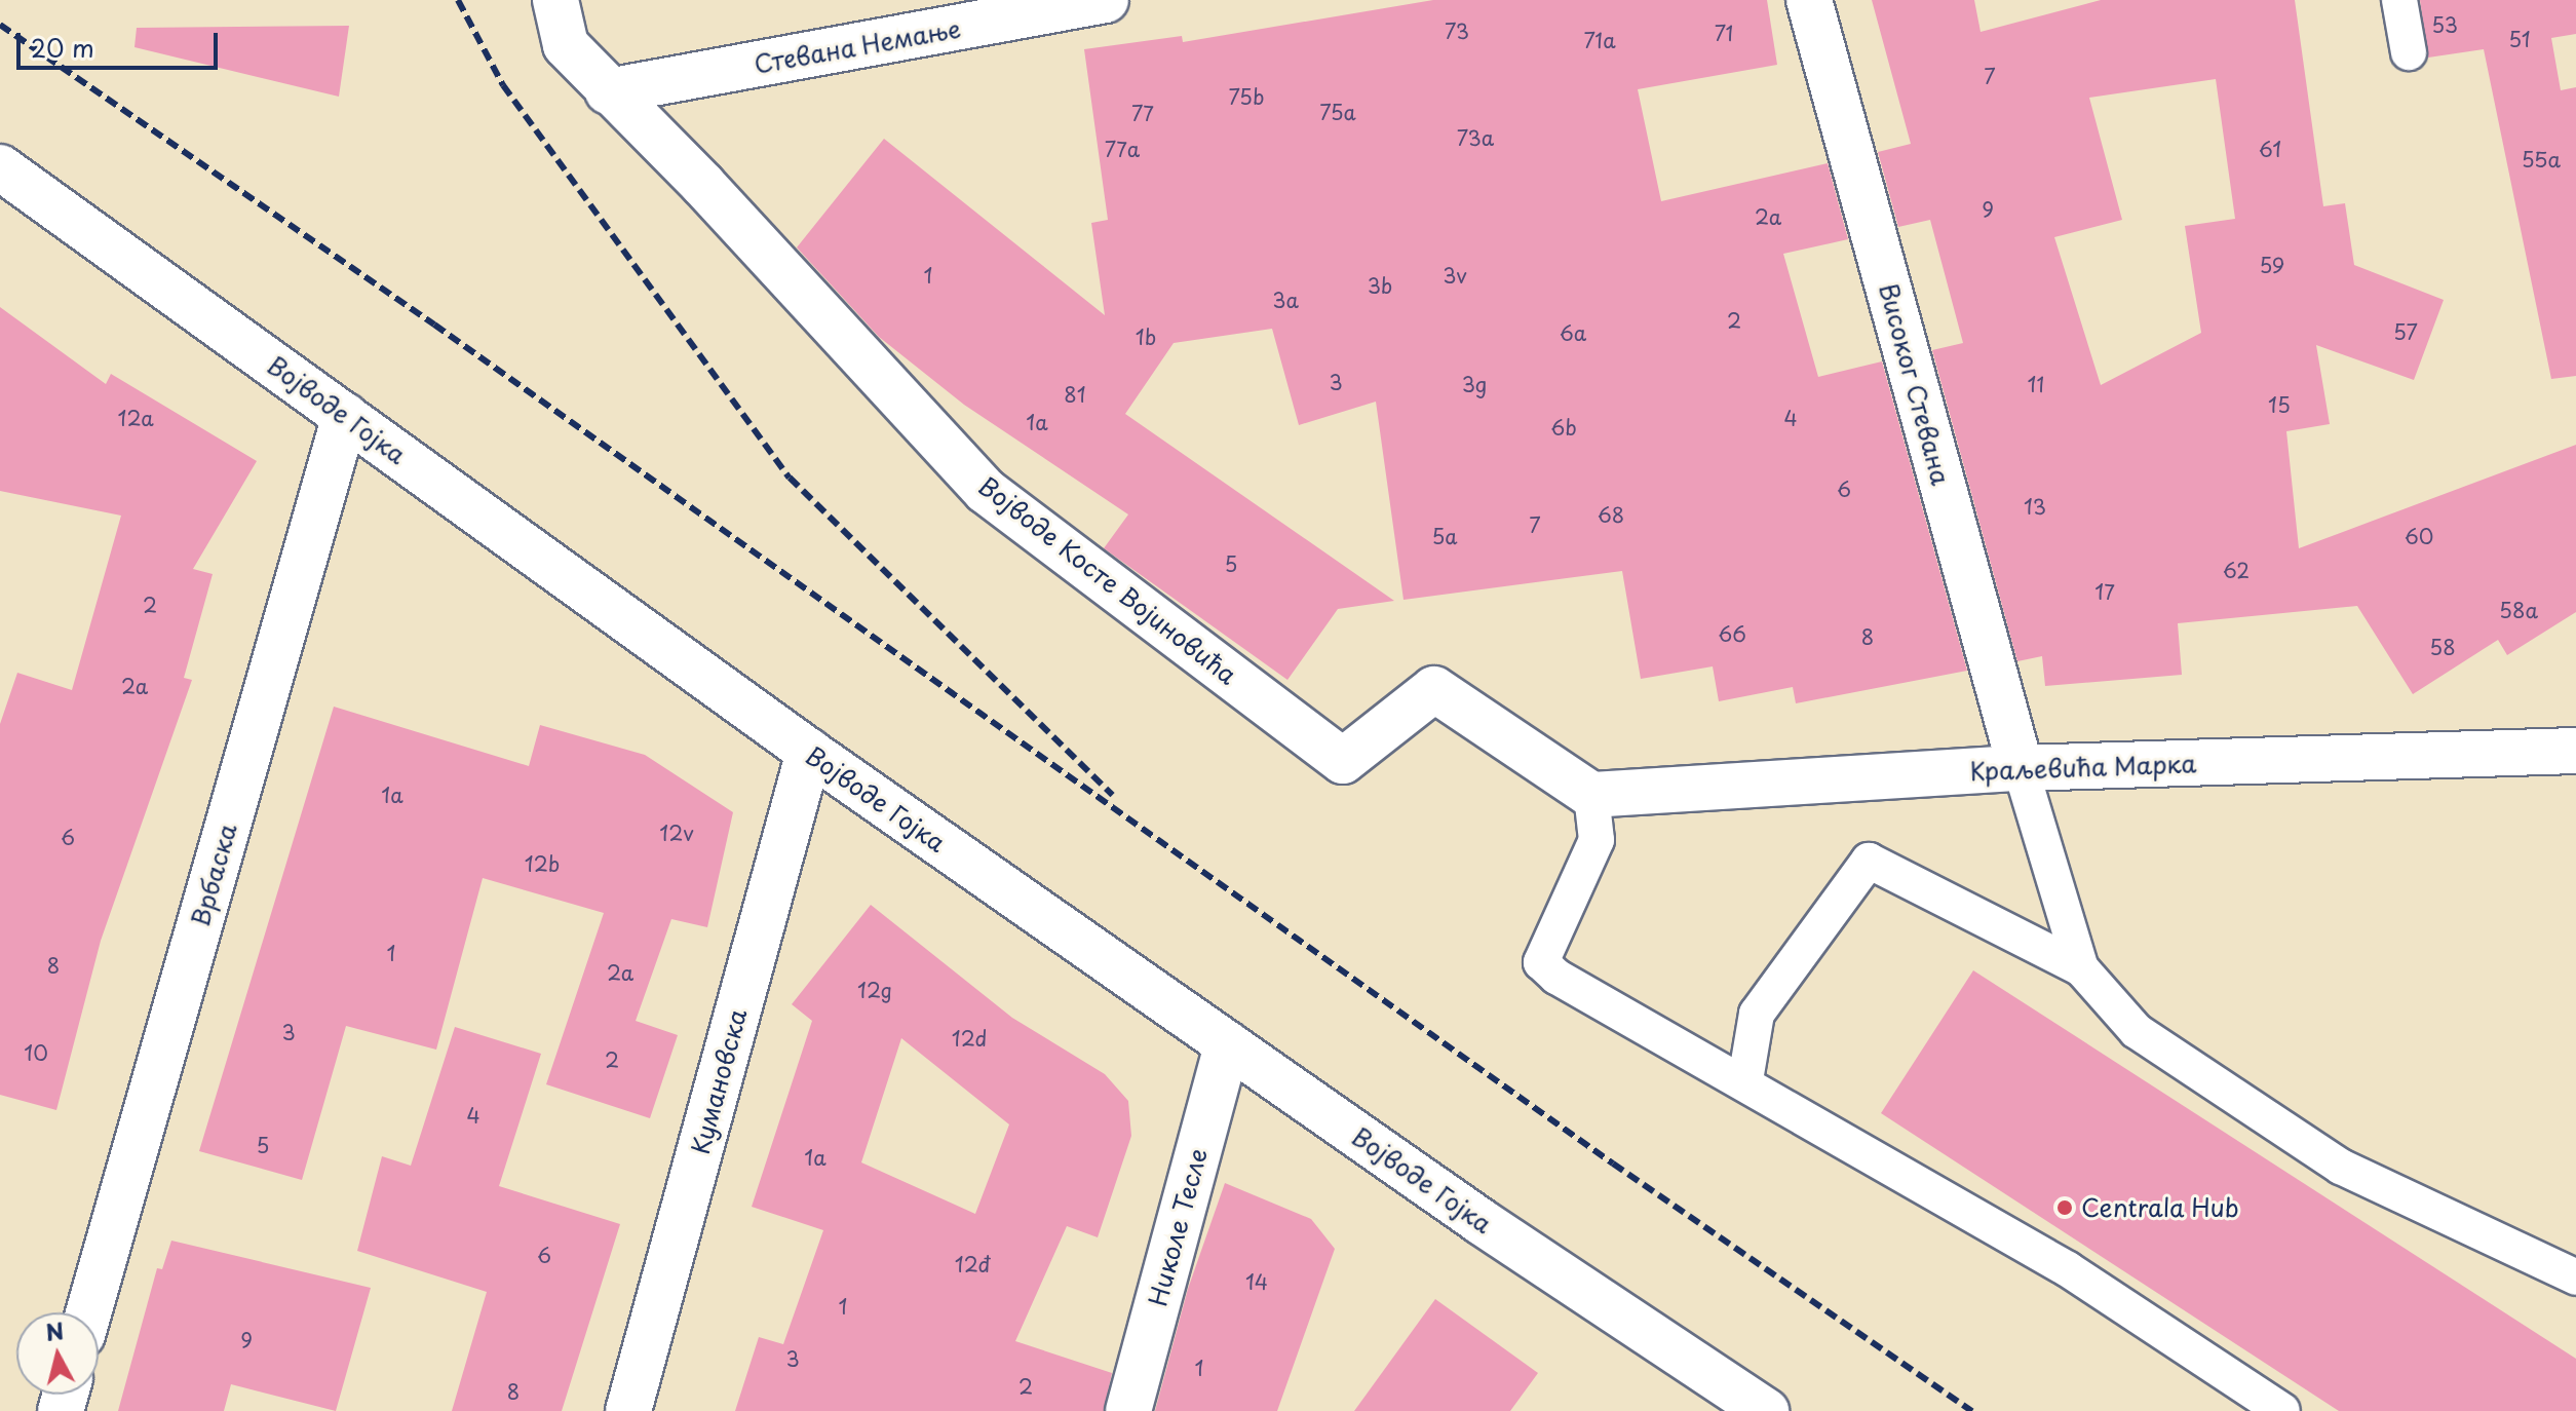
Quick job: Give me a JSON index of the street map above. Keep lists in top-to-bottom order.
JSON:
{
  "streets": {
    "street": [
      "Стевана Немање",
      "Високог Стевана",
      "Војводе Гојка",
      "Војводе Косте Војиновића",
      "Краљевића Марка",
      "Врбаска",
      "Кумановска",
      "Николе Тесле"
    ]
  },
  "crossings": [
    ["Стевана Немање", "Војводе Косте Војиновића"],
    ["Високог Стевана", "Краљевића Марка"],
    ["Војводе Гојка", "Врбаска"],
    ["Војводе Гојка", "Кумановска"],
    ["Војводе Гојка", "Николе Тесле"],
    ["Војводе Косте Војиновића", "Краљевића Марка"]
  ],
  "places": ["Centrala Hub"],
  "house_numbers": [
    "53",
    "73",
    "71",
    "51",
    "71a",
    "7",
    "75b",
    "75a",
    "77",
    "73a",
    "77a",
    "61",
    "55a",
    "9",
    "2a",
    "59",
    "1",
    "3v",
    "3b",
    "3a",
    "2",
    "57",
    "6a",
    "1b",
    "3",
    "3g",
    "11",
    "81",
    "15",
    "12a",
    "4",
    "1a",
    "6b",
    "6",
    "13",
    "68",
    "7",
    "5a",
    "60",
    "5",
    "62",
    "17",
    "2",
    "58a",
    "66",
    "8",
    "58",
    "2a",
    "1a",
    "12v",
    "6",
    "12b",
    "1",
    "8",
    "2a",
    "12g",
    "3",
    "12d",
    "10",
    "2",
    "4",
    "5",
    "1a",
    "6",
    "12đ",
    "14",
    "1",
    "9",
    "3",
    "1",
    "2",
    "8"
  ],
  "scale_bar": "20 m",
  "north": "top"
}
